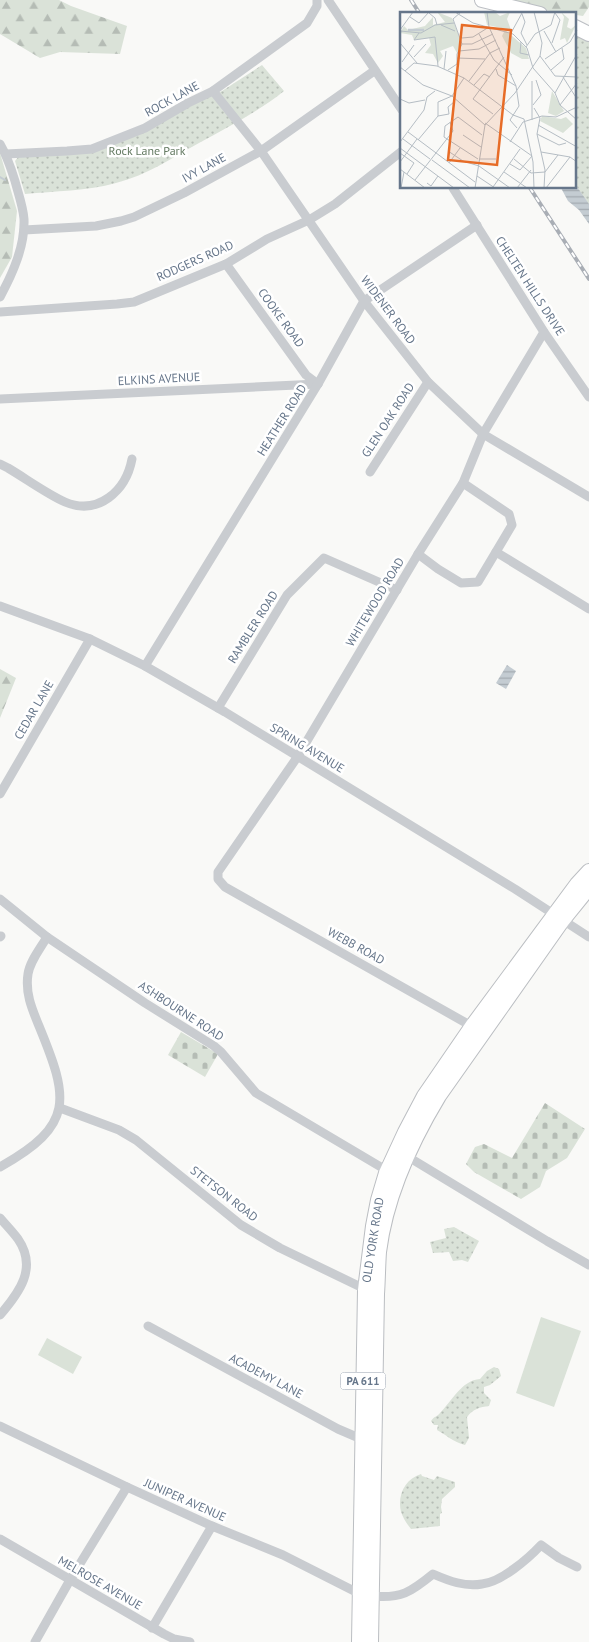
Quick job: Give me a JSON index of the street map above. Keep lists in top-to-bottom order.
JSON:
{
  "streets": {
    "main road": ["OLD YORK ROAD", "PA 611"],
    "street": [
      "ROCK LANE",
      "IVY LANE",
      "RODGERS ROAD",
      "CHELTEN HILLS DRIVE",
      "WIDENER ROAD",
      "COOKE ROAD",
      "ELKINS AVENUE",
      "HEATHER ROAD",
      "GLEN OAK ROAD",
      "WHITEWOOD ROAD",
      "RAMBLER ROAD",
      "CEDAR LANE",
      "SPRING AVENUE",
      "WEBB ROAD",
      "ASHBOURNE ROAD",
      "STETSON ROAD",
      "ACADEMY LANE",
      "JUNIPER AVENUE",
      "MELROSE AVENUE"
    ]
  },
  "crossings": [
    ["ROCK LANE", "WIDENER ROAD"],
    ["IVY LANE", "WIDENER ROAD"],
    ["RODGERS ROAD", "WIDENER ROAD"],
    ["RODGERS ROAD", "COOKE ROAD"],
    ["CHELTEN HILLS DRIVE", "HEATHER ROAD"],
    ["CHELTEN HILLS DRIVE", "WHITEWOOD ROAD"],
    ["WIDENER ROAD", "HEATHER ROAD"],
    ["WIDENER ROAD", "GLEN OAK ROAD"],
    ["WIDENER ROAD", "WHITEWOOD ROAD"],
    ["COOKE ROAD", "ELKINS AVENUE"],
    ["COOKE ROAD", "HEATHER ROAD"],
    ["ELKINS AVENUE", "HEATHER ROAD"],
    ["HEATHER ROAD", "SPRING AVENUE"],
    ["WHITEWOOD ROAD", "RAMBLER ROAD"],
    ["WHITEWOOD ROAD", "SPRING AVENUE"],
    ["WHITEWOOD ROAD", "WEBB ROAD"],
    ["RAMBLER ROAD", "SPRING AVENUE"],
    ["CEDAR LANE", "SPRING AVENUE"],
    ["SPRING AVENUE", "OLD YORK ROAD"],
    ["WEBB ROAD", "OLD YORK ROAD"],
    ["ASHBOURNE ROAD", "OLD YORK ROAD"],
    ["STETSON ROAD", "OLD YORK ROAD"],
    ["OLD YORK ROAD", "ACADEMY LANE"],
    ["OLD YORK ROAD", "JUNIPER AVENUE"]
  ],
  "parks": ["Rock Lane Park"]
}
